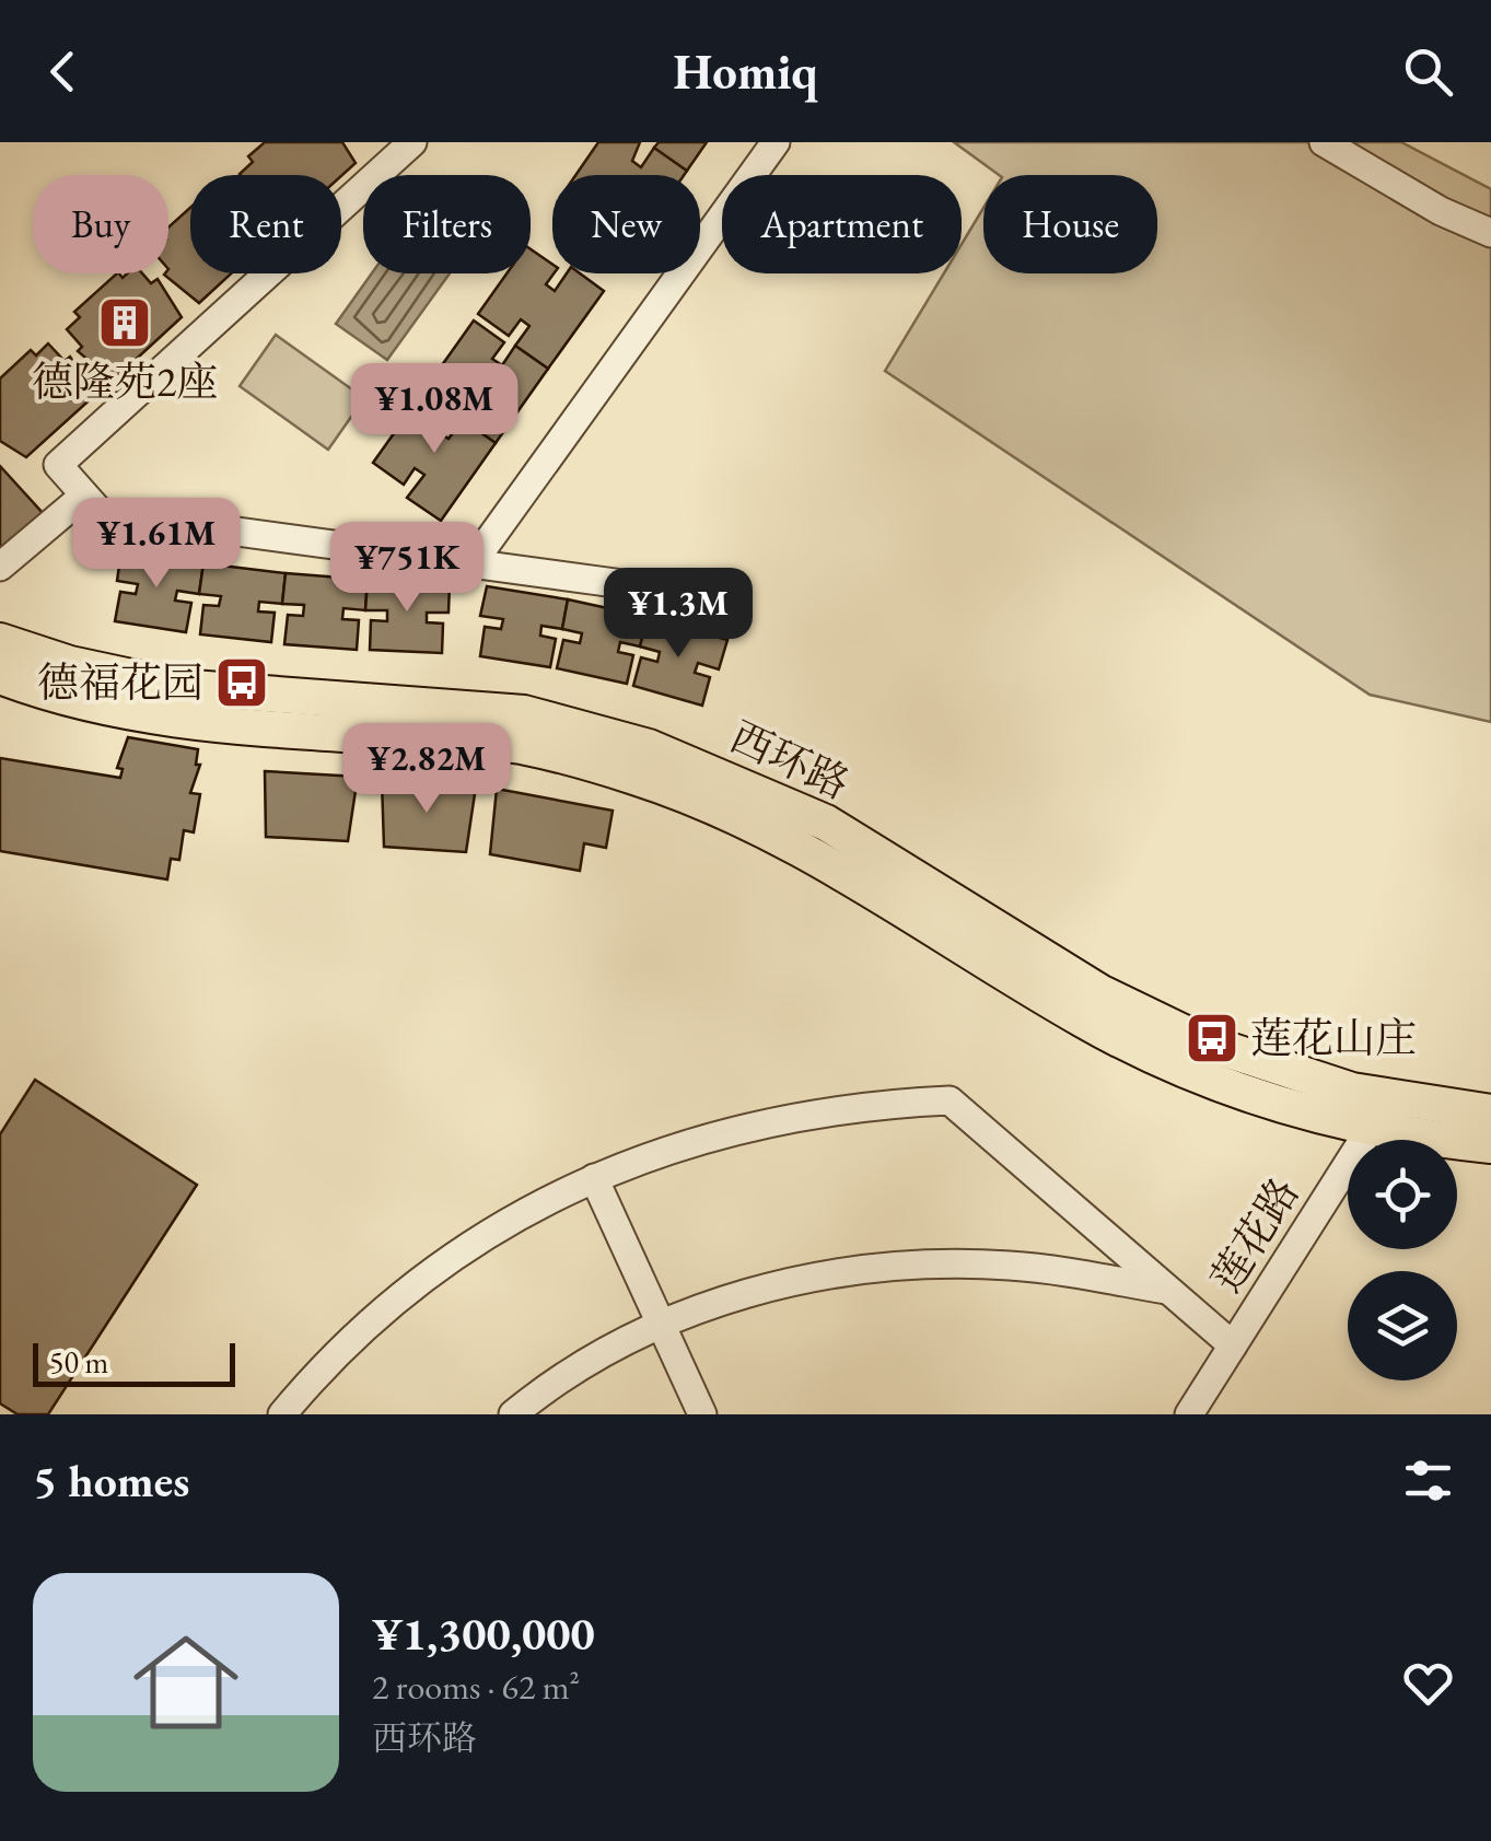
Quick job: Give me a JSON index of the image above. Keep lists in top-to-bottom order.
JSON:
{
  "streets": {
    "main road": ["西环路"],
    "street": ["莲花路"]
  },
  "crossings": [
    ["西环路", "莲花路"]
  ],
  "places": {
    "building": ["德隆苑2座"],
    "bus stop": ["德福花园", "莲花山庄"]
  },
  "scale_bar": "50 m",
  "page": {
    "header": "Homiq",
    "chip": [
      "Buy",
      "Rent",
      "Filters",
      "New",
      "Apartment",
      "House"
    ],
    "price": [
      "¥1.08M",
      "¥1.61M",
      "¥751K",
      "¥1.3M",
      "¥2.82M"
    ],
    "scale": "50 m",
    "heading": "5 homes",
    "list": [
      {
        "name": "¥1,300,000",
        "note": "2 rooms · 62 m² · 西环路"
      }
    ]
  }
}
